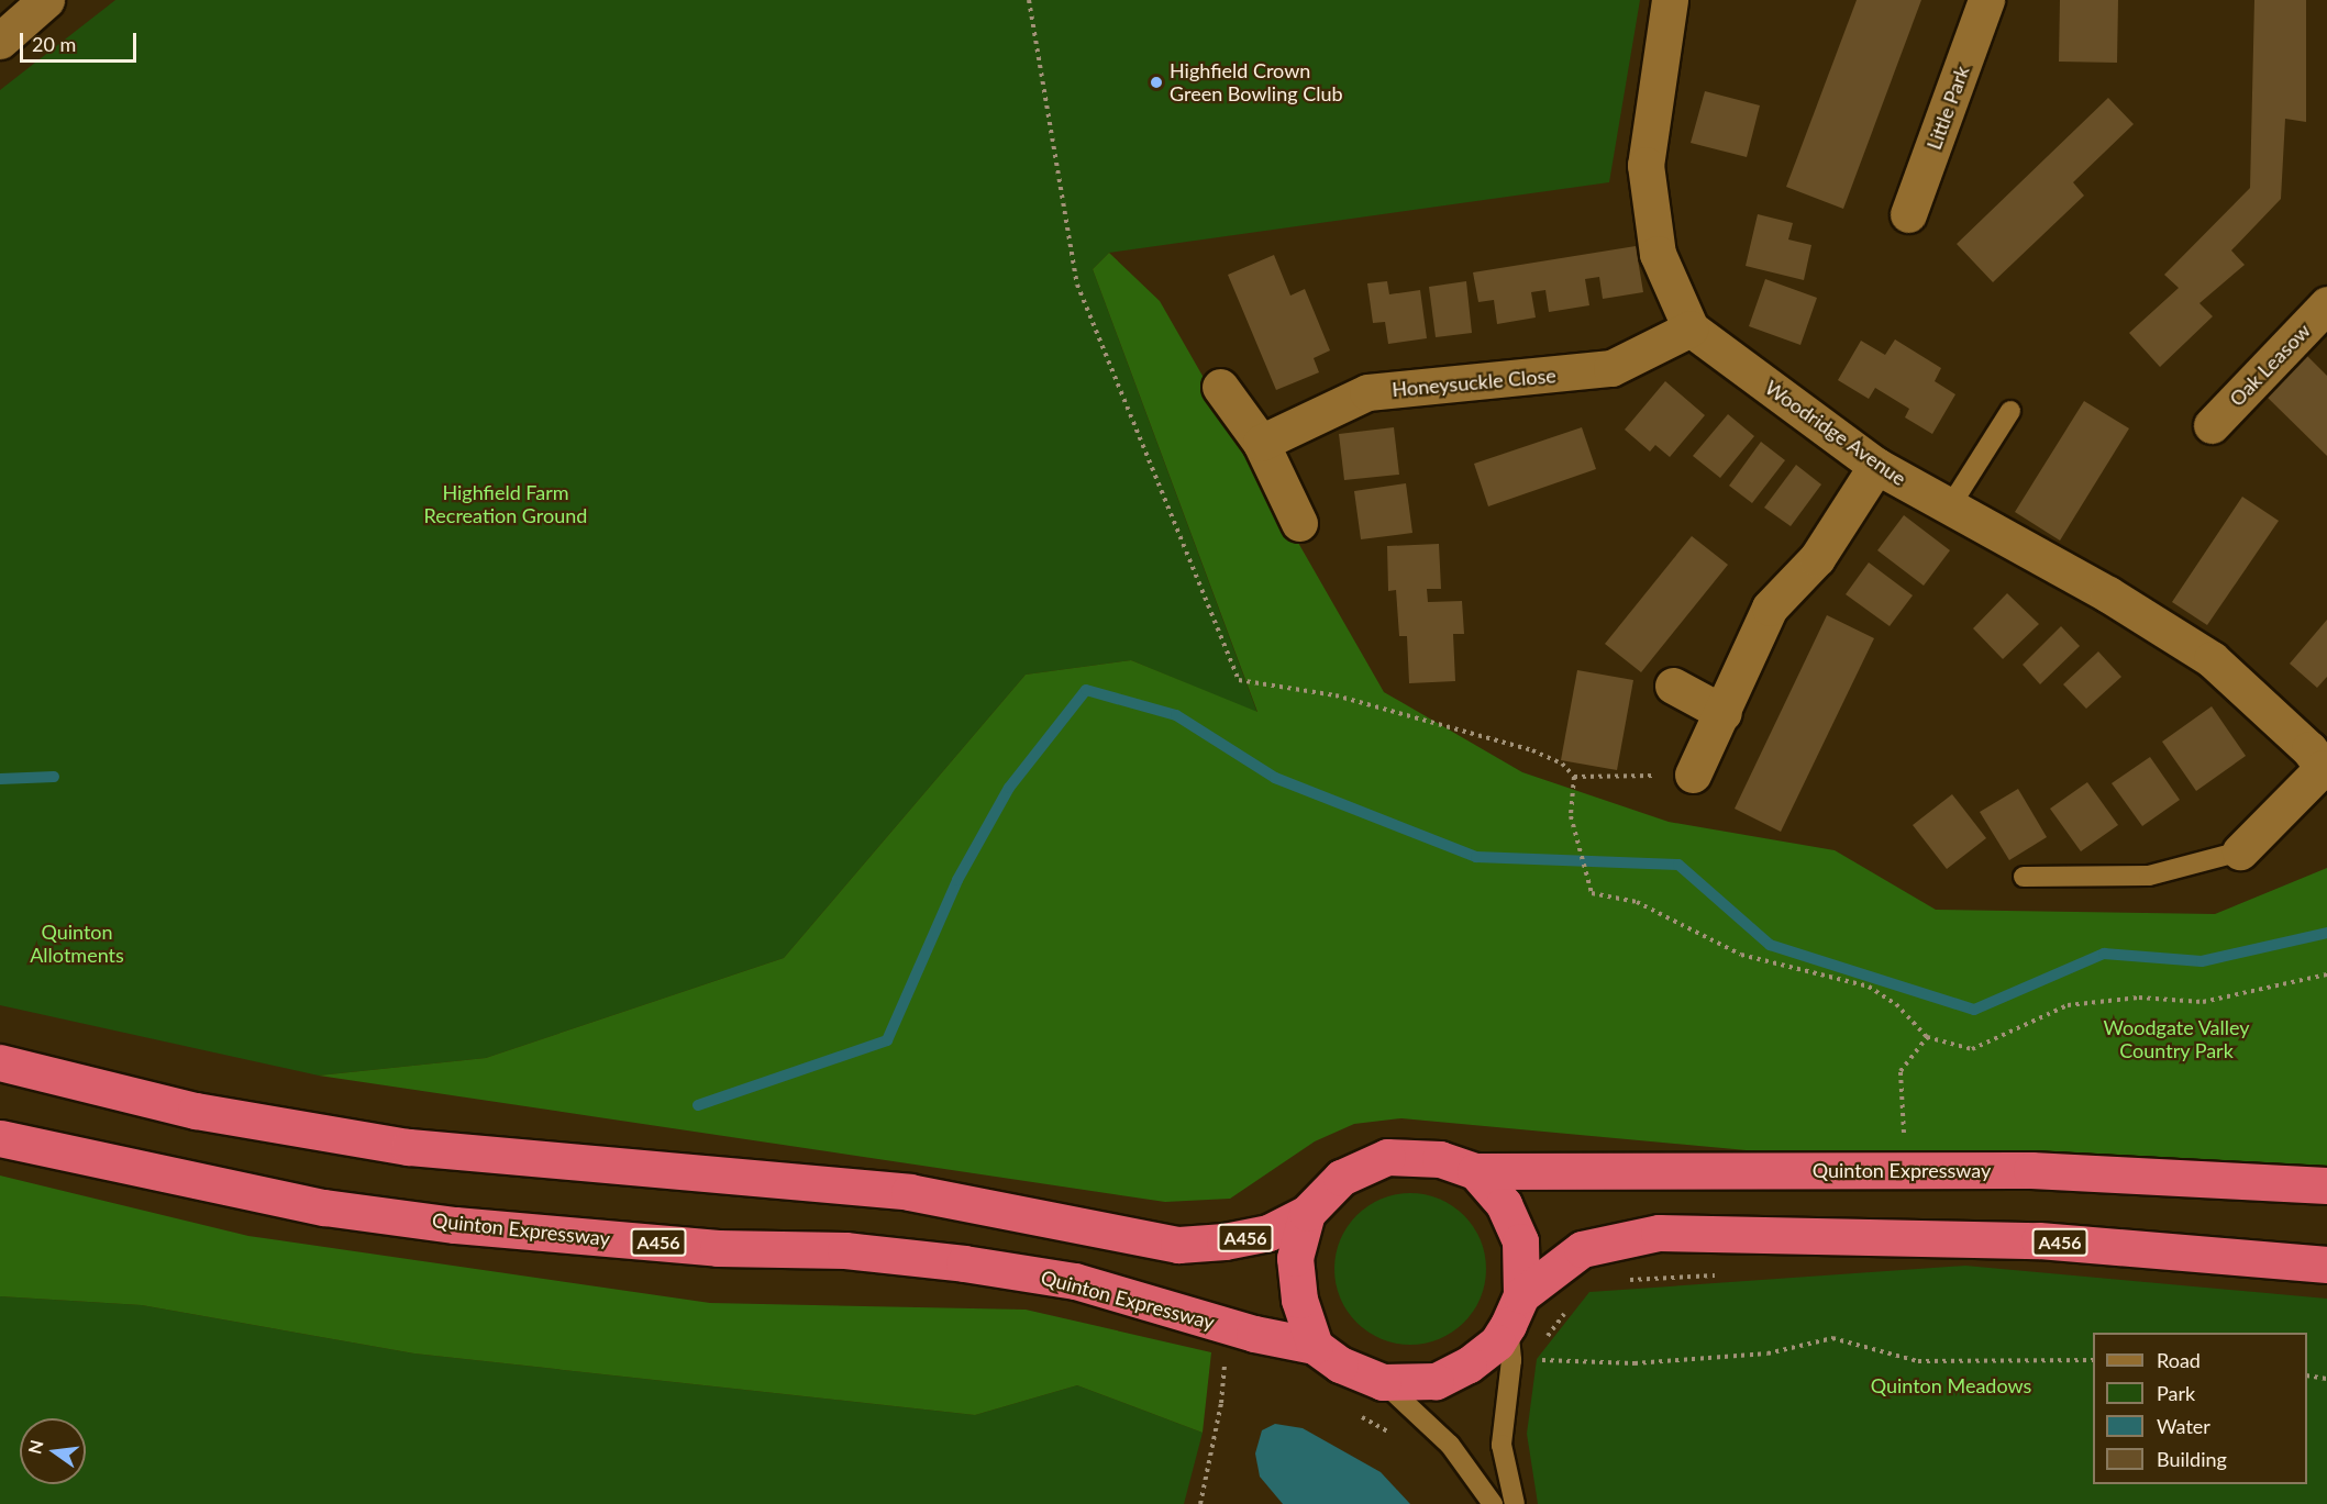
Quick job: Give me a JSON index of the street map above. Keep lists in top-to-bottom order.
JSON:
{
  "streets": {
    "highway": ["Quinton Expressway", "A456"],
    "street": [
      "Little Park",
      "Oak Leasow",
      "Honeysuckle Close",
      "Woodridge Avenue"
    ]
  },
  "crossings": [
    ["Honeysuckle Close", "Woodridge Avenue"],
    ["Quinton Expressway", "A456"]
  ],
  "parks": [
    "Highfield Farm Recreation Ground",
    "Quinton Allotments",
    "Woodgate Valley Country Park",
    "Quinton Meadows"
  ],
  "places": ["Highfield Crown Green Bowling Club"],
  "legend": [
    "Road",
    "Park",
    "Water",
    "Building"
  ],
  "scale_bar": "20 m",
  "north": "left"
}
